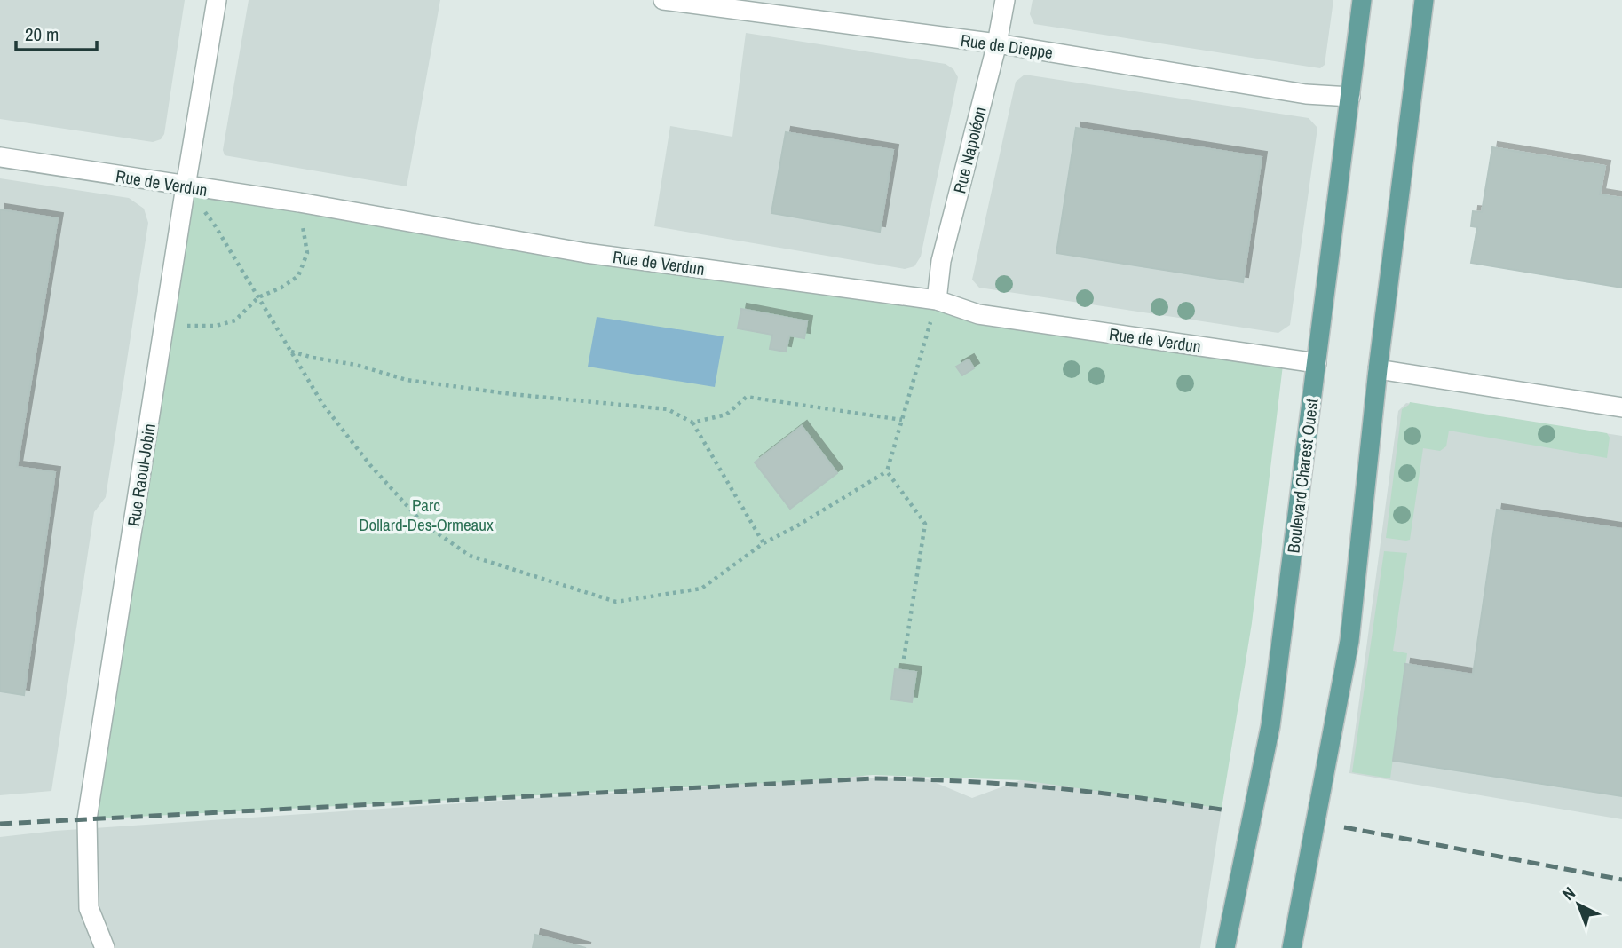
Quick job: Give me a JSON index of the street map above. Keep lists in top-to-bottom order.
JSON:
{
  "streets": {
    "main road": ["Boulevard Charest Ouest"],
    "street": [
      "Rue de Dieppe",
      "Rue Napoléon",
      "Rue de Verdun",
      "Rue Raoul-Jobin"
    ]
  },
  "crossings": [
    ["Rue de Dieppe", "Rue Napoléon"],
    ["Rue de Dieppe", "Boulevard Charest Ouest"],
    ["Rue Napoléon", "Rue de Verdun"],
    ["Rue de Verdun", "Rue Raoul-Jobin"],
    ["Rue de Verdun", "Boulevard Charest Ouest"]
  ],
  "parks": ["Parc Dollard-Des-Ormeaux"],
  "scale_bar": "20 m",
  "north": "top left"
}
